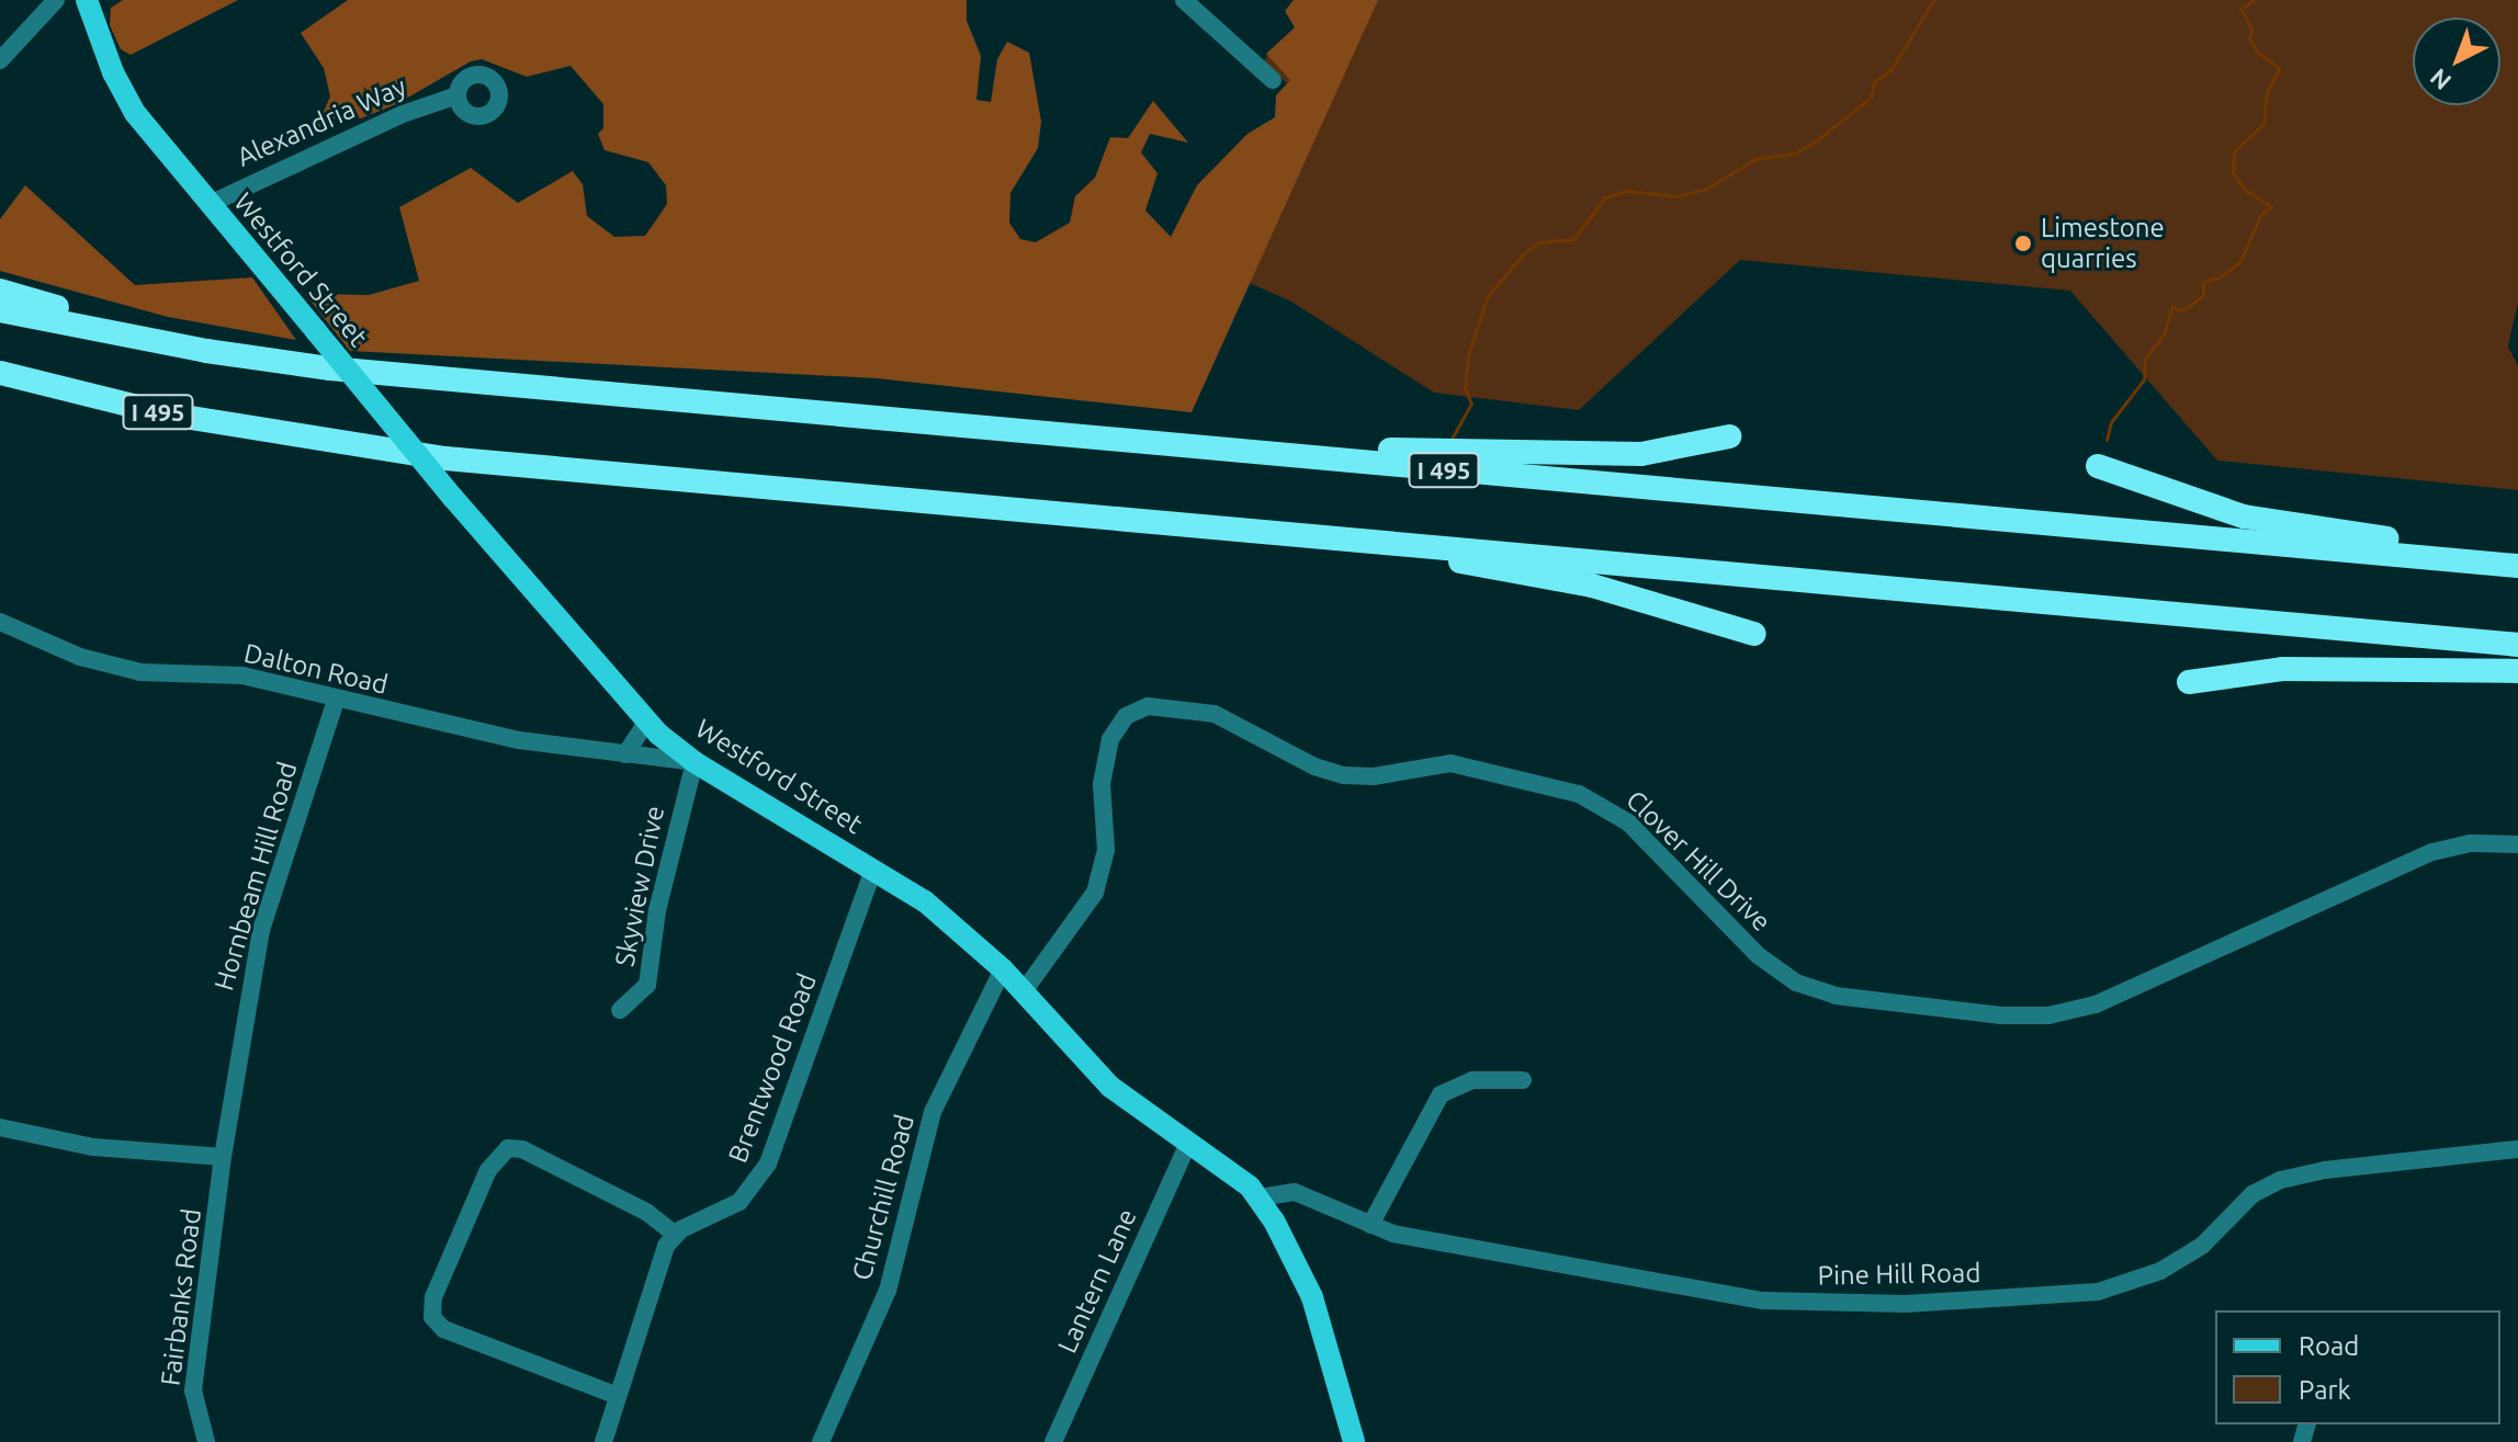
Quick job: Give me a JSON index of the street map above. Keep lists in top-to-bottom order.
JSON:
{
  "streets": {
    "highway": ["I 495"],
    "main road": ["Westford Street"],
    "street": [
      "Alexandria Way",
      "Dalton Road",
      "Clover Hill Drive",
      "Hornbeam Hill Road",
      "Skyview Drive",
      "Brentwood Road",
      "Churchill Road",
      "Pine Hill Road",
      "Lantern Lane",
      "Fairbanks Road"
    ]
  },
  "crossings": [
    ["Alexandria Way", "Westford Street"],
    ["Westford Street", "Dalton Road"],
    ["Westford Street", "Clover Hill Drive"],
    ["Westford Street", "Skyview Drive"],
    ["Westford Street", "Brentwood Road"],
    ["Westford Street", "Churchill Road"],
    ["Westford Street", "Pine Hill Road"],
    ["Westford Street", "Lantern Lane"],
    ["Dalton Road", "Hornbeam Hill Road"],
    ["Dalton Road", "Skyview Drive"],
    ["Hornbeam Hill Road", "Fairbanks Road"]
  ],
  "places": ["Limestone quarries"],
  "legend": ["Road", "Park"],
  "north": "bottom left"
}
